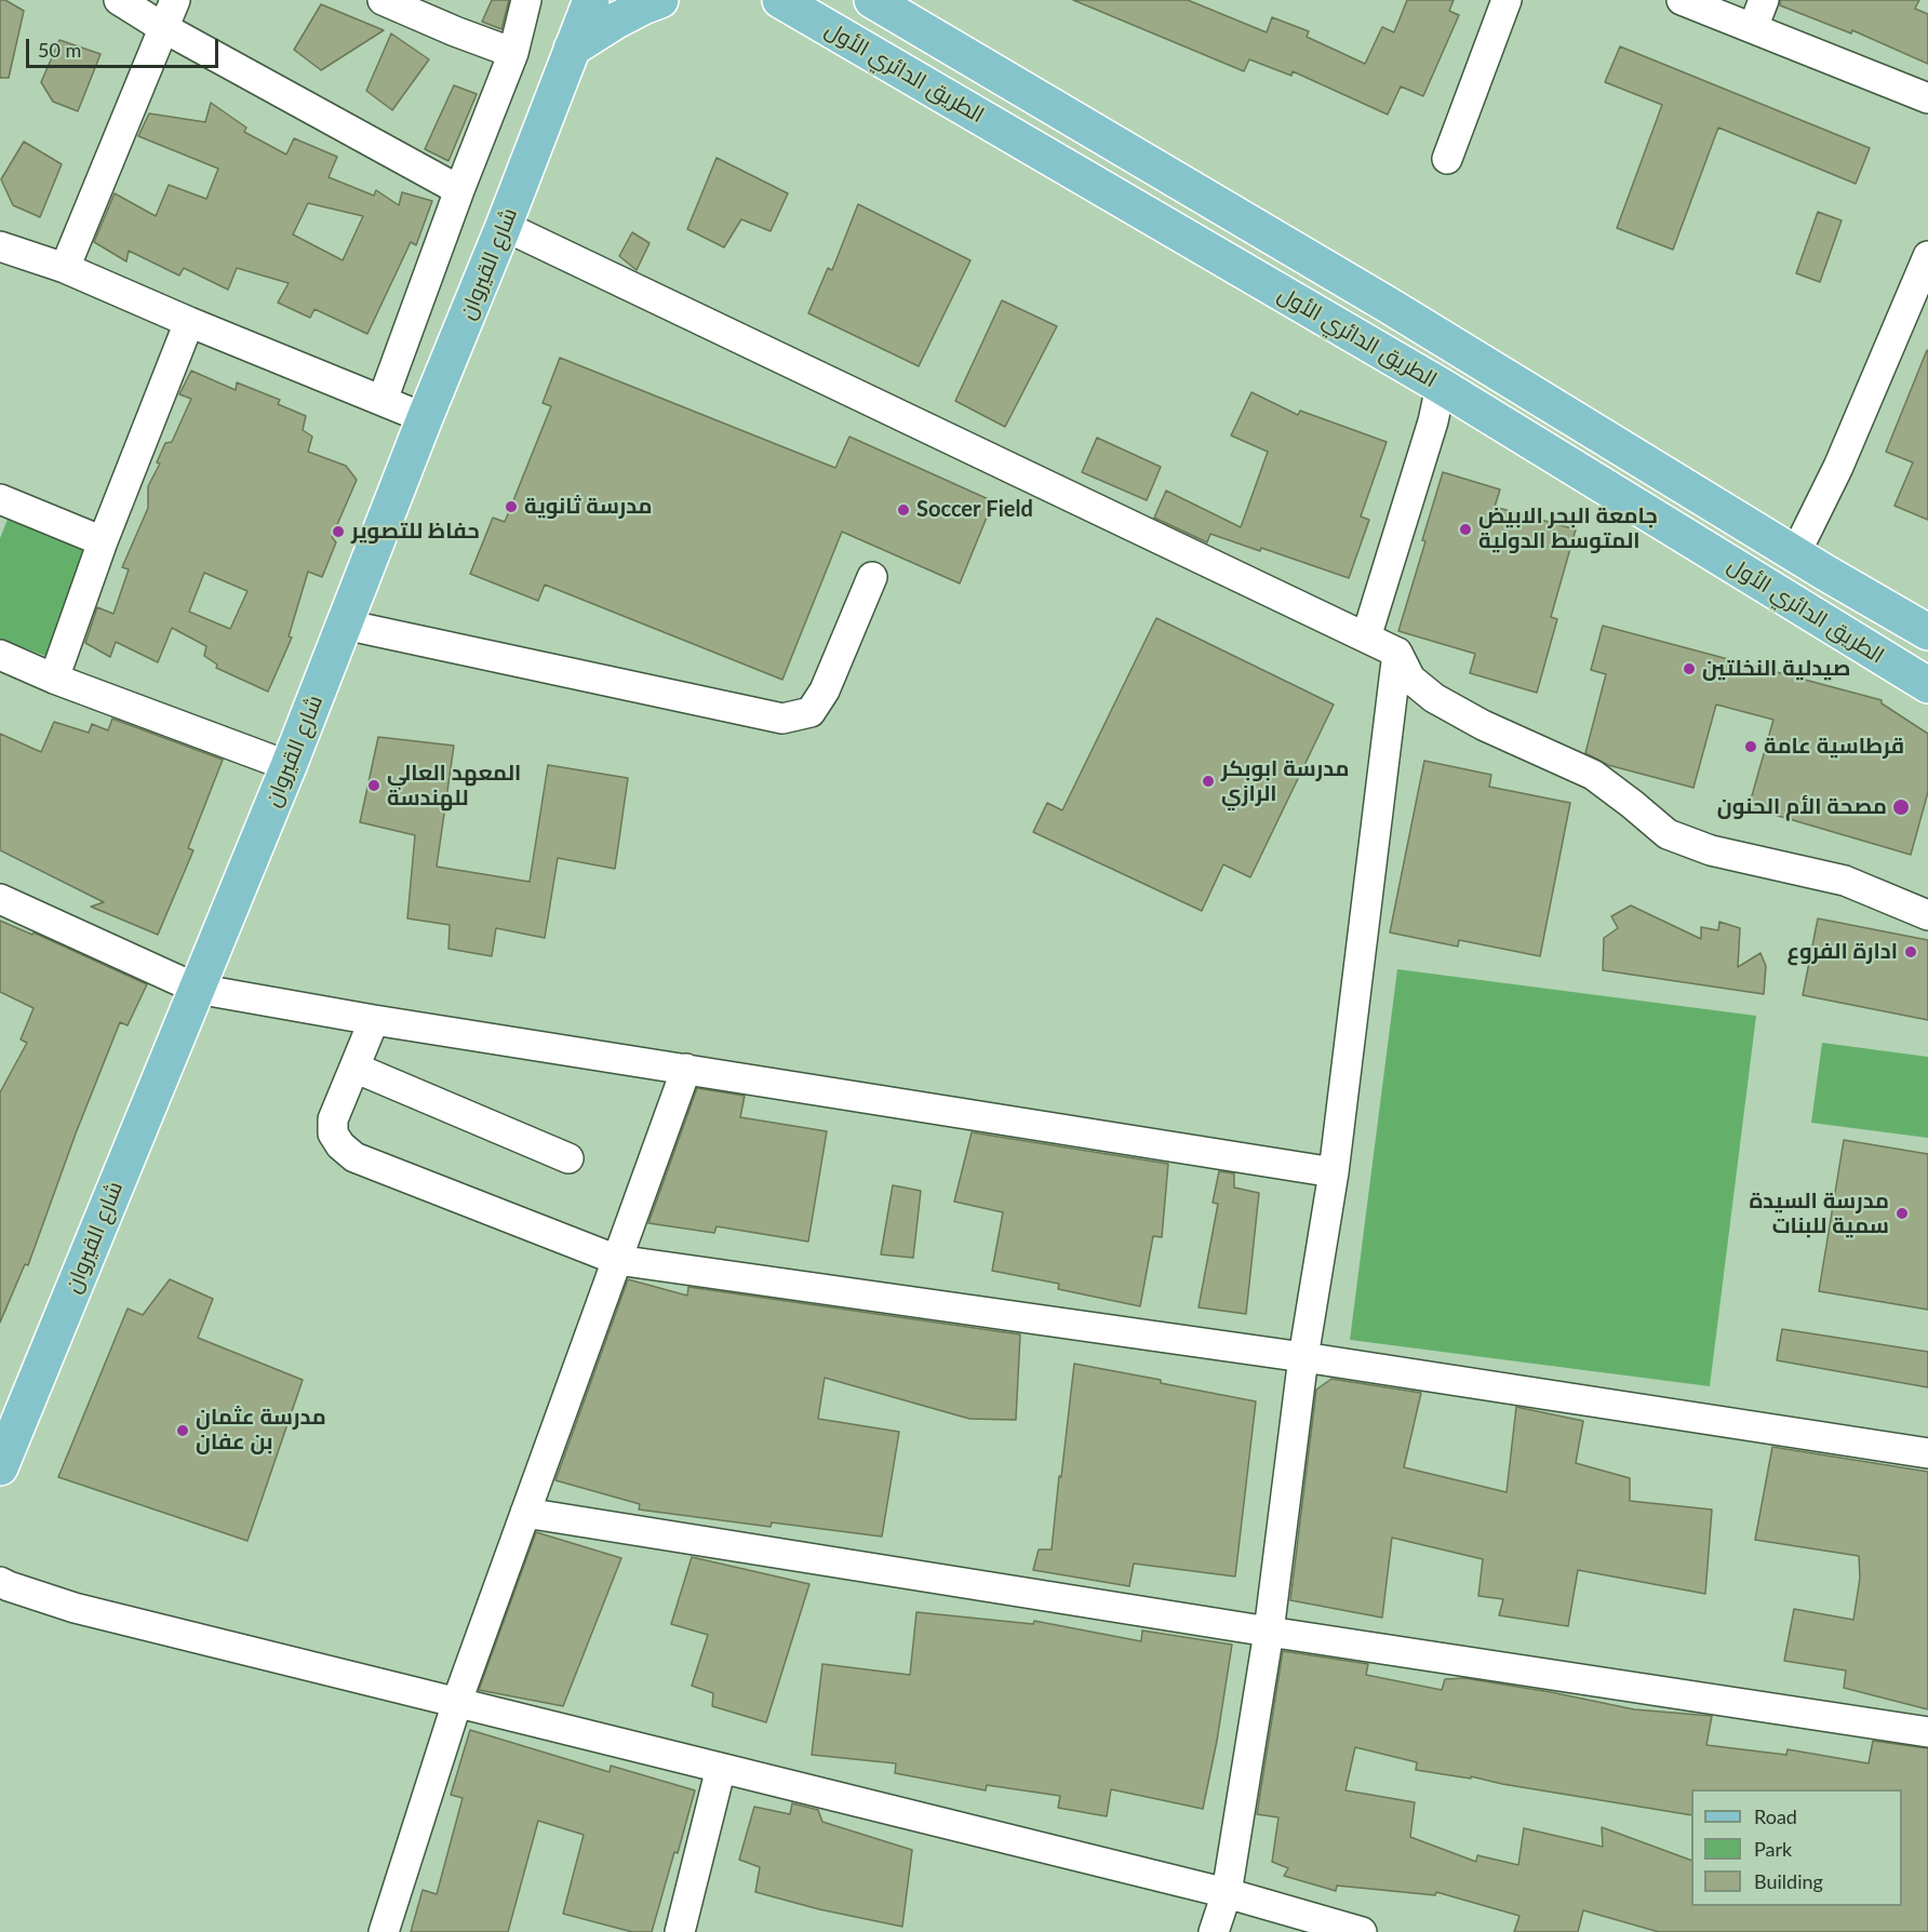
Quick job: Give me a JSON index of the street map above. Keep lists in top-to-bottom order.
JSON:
{
  "streets": {
    "main road": ["الطريق الدائري الأول", "شارع القيروان"]
  },
  "places": [
    "مدرسة ثانوية",
    "Soccer Field",
    "جامعة البحر الابيض المتوسط الدولية",
    "حفاظ للتصوير",
    "صيدلية النخلتين",
    "قرطاسية عامة",
    "مدرسة ابوبكر الرازي",
    "المعهد العالي للهندسة",
    "مصحة الأم الحنون",
    "ادارة الفروع",
    "مدرسة السيدة سمية للبنات",
    "مدرسة عثمان بن عفان"
  ],
  "legend": ["Road", "Park", "Building"],
  "scale_bar": "50 m"
}
